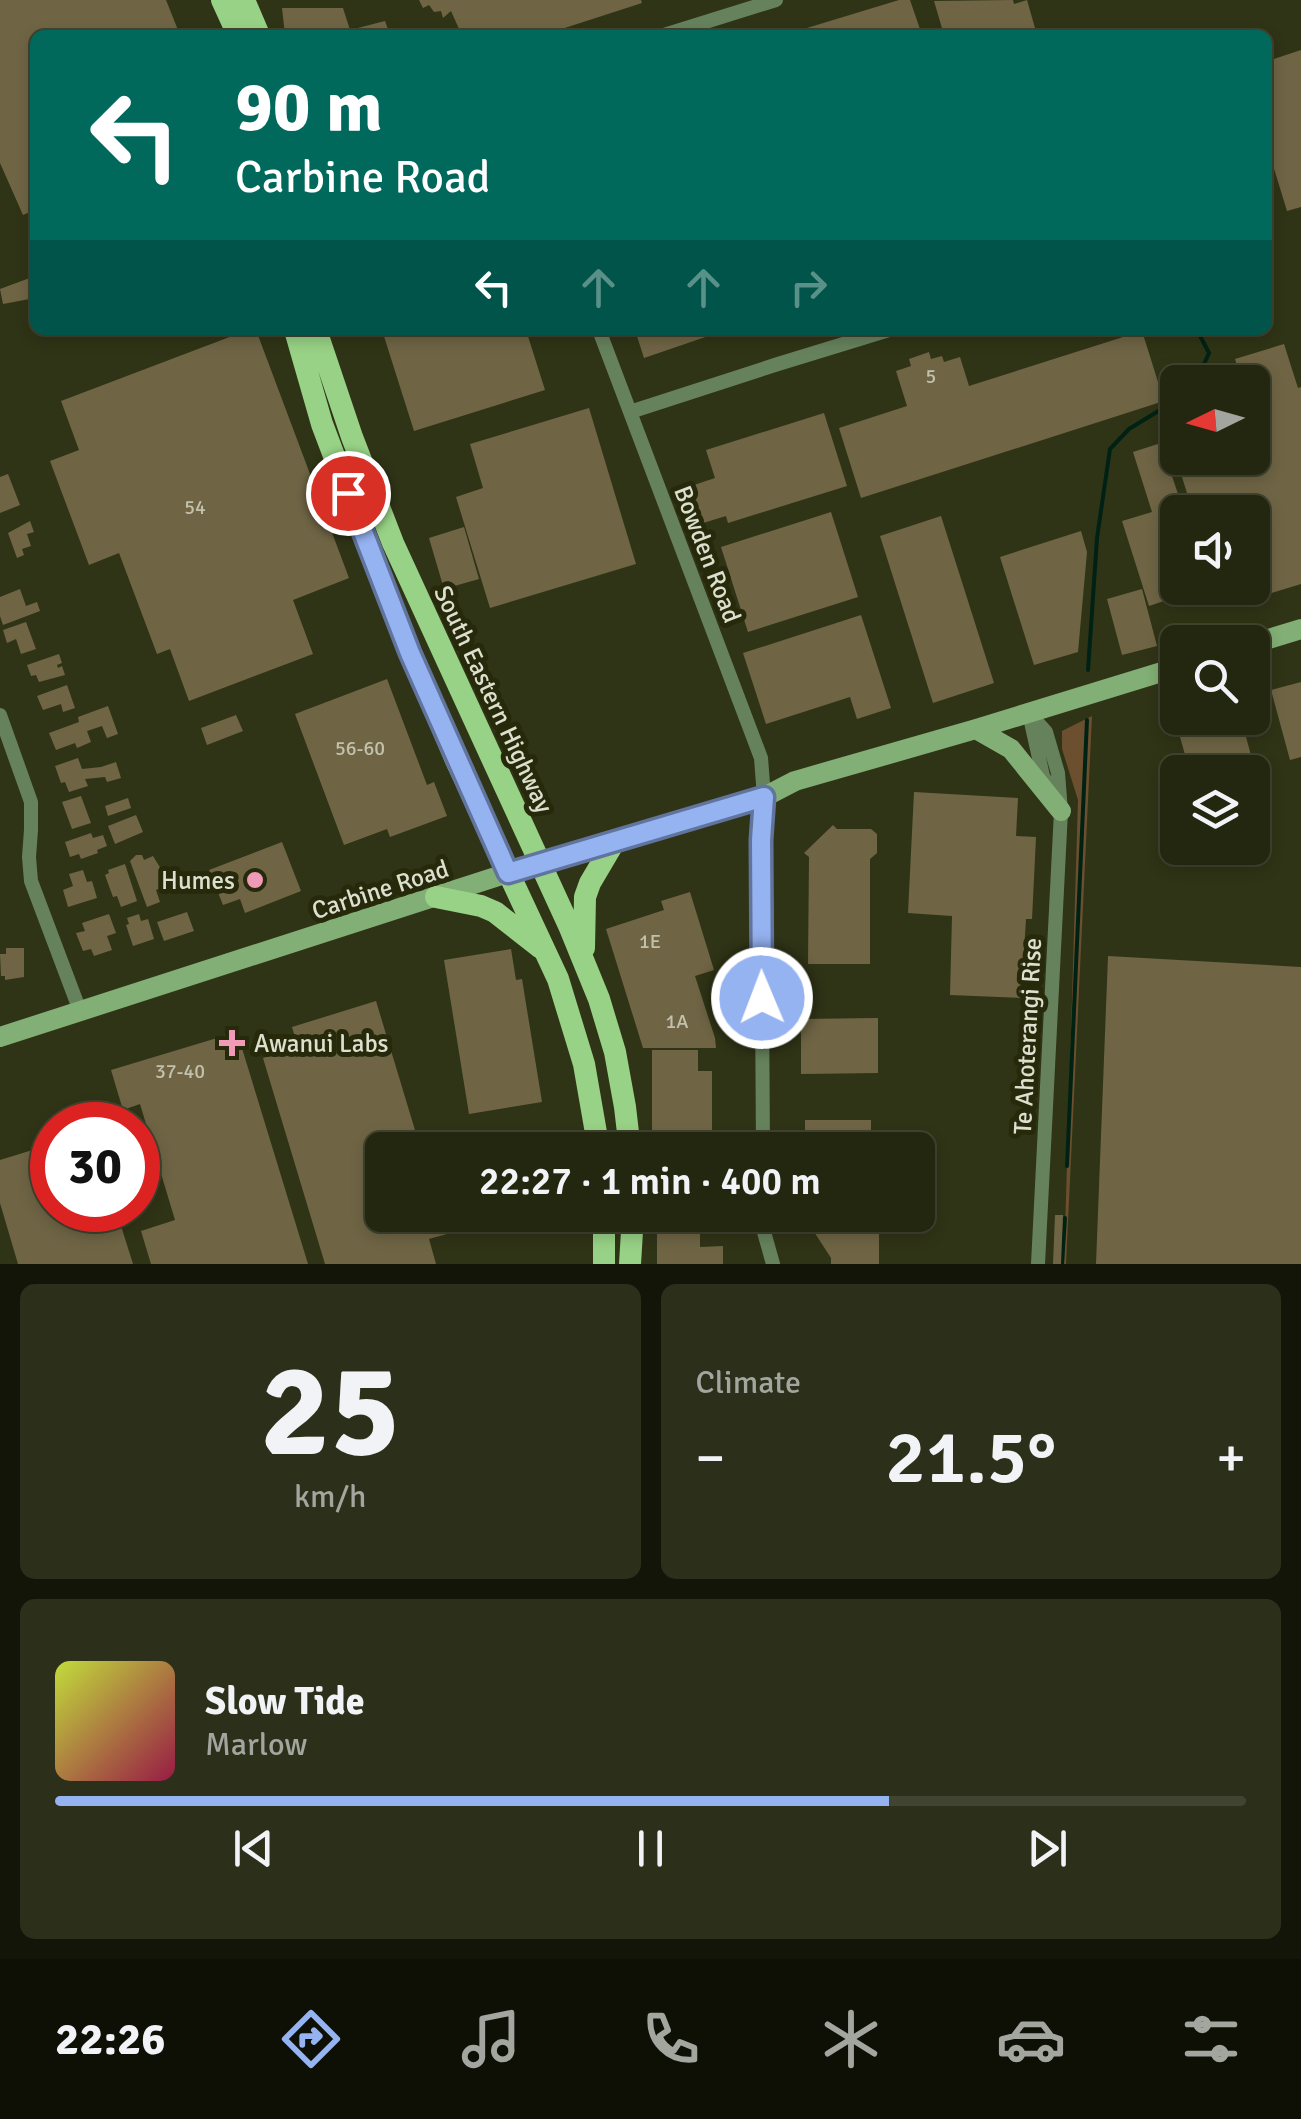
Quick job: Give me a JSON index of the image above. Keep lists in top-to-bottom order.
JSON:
{
  "streets": {
    "main road": ["South Eastern Highway", "Carbine Road"],
    "street": ["Bowden Road", "Te Ahoterangi Rise"]
  },
  "crossings": [
    ["Bowden Road", "Carbine Road"],
    ["South Eastern Highway", "Carbine Road"],
    ["Carbine Road", "Te Ahoterangi Rise"]
  ],
  "places": {
    "other": ["Humes"],
    "health": ["Awanui Labs"]
  },
  "house_numbers": [
    "5",
    "54",
    "56-60",
    "1E",
    "1A",
    "37-40"
  ],
  "north": "left",
  "page": {
    "turn": ["90 m", "Carbine Road"],
    "limit": "30",
    "trip": "22:27 · 1 min · 400 m",
    "tile": [
      ["25", "km/h"],
      "Climate"
    ],
    "heat": ["−", "21.5°", "+"],
    "song": ["Slow Tide", "Marlow"],
    "tabs": "22:26"
  }
}
